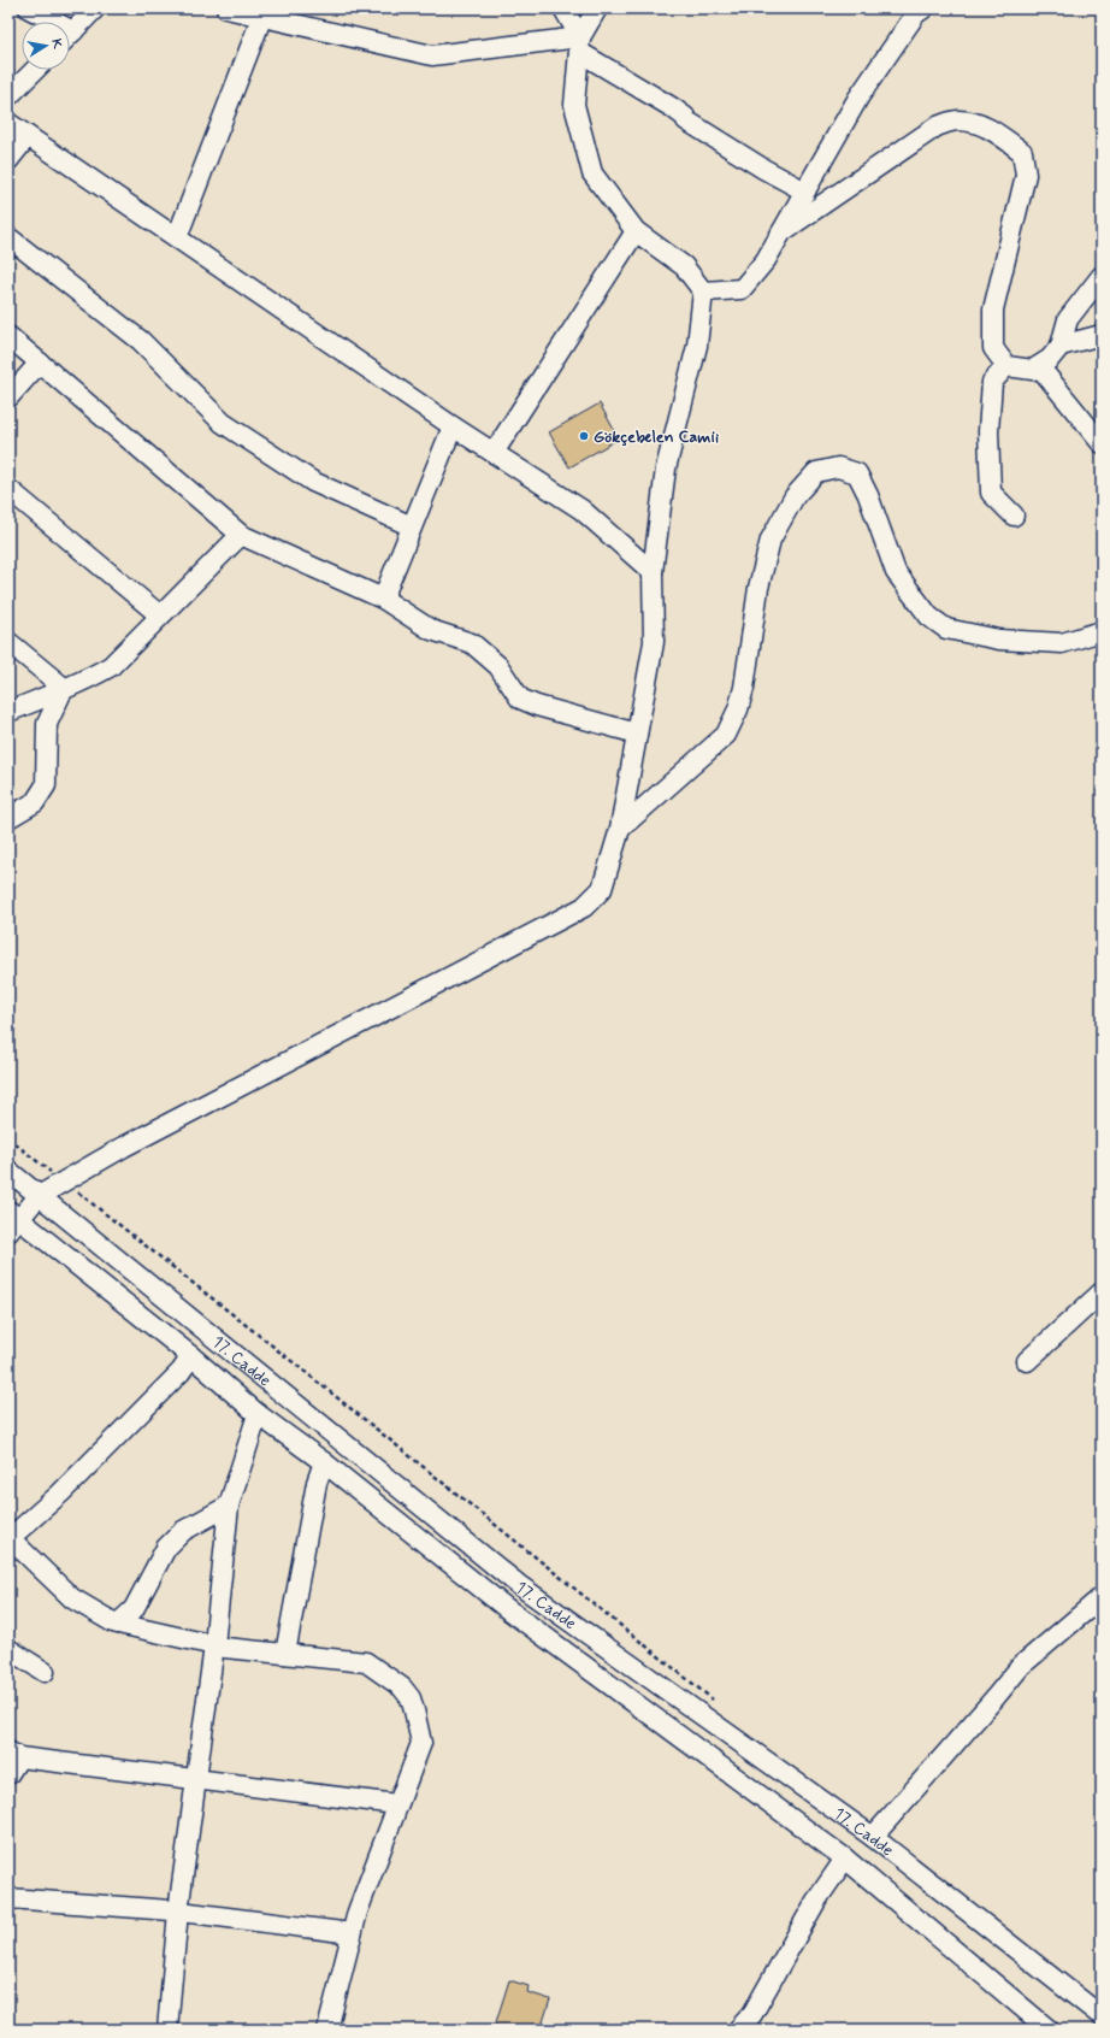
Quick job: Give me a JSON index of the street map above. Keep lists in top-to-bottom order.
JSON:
{
  "streets": {
    "street": ["17. Cadde"]
  },
  "places": ["Gökçebelen Camii"],
  "north": "right"
}
